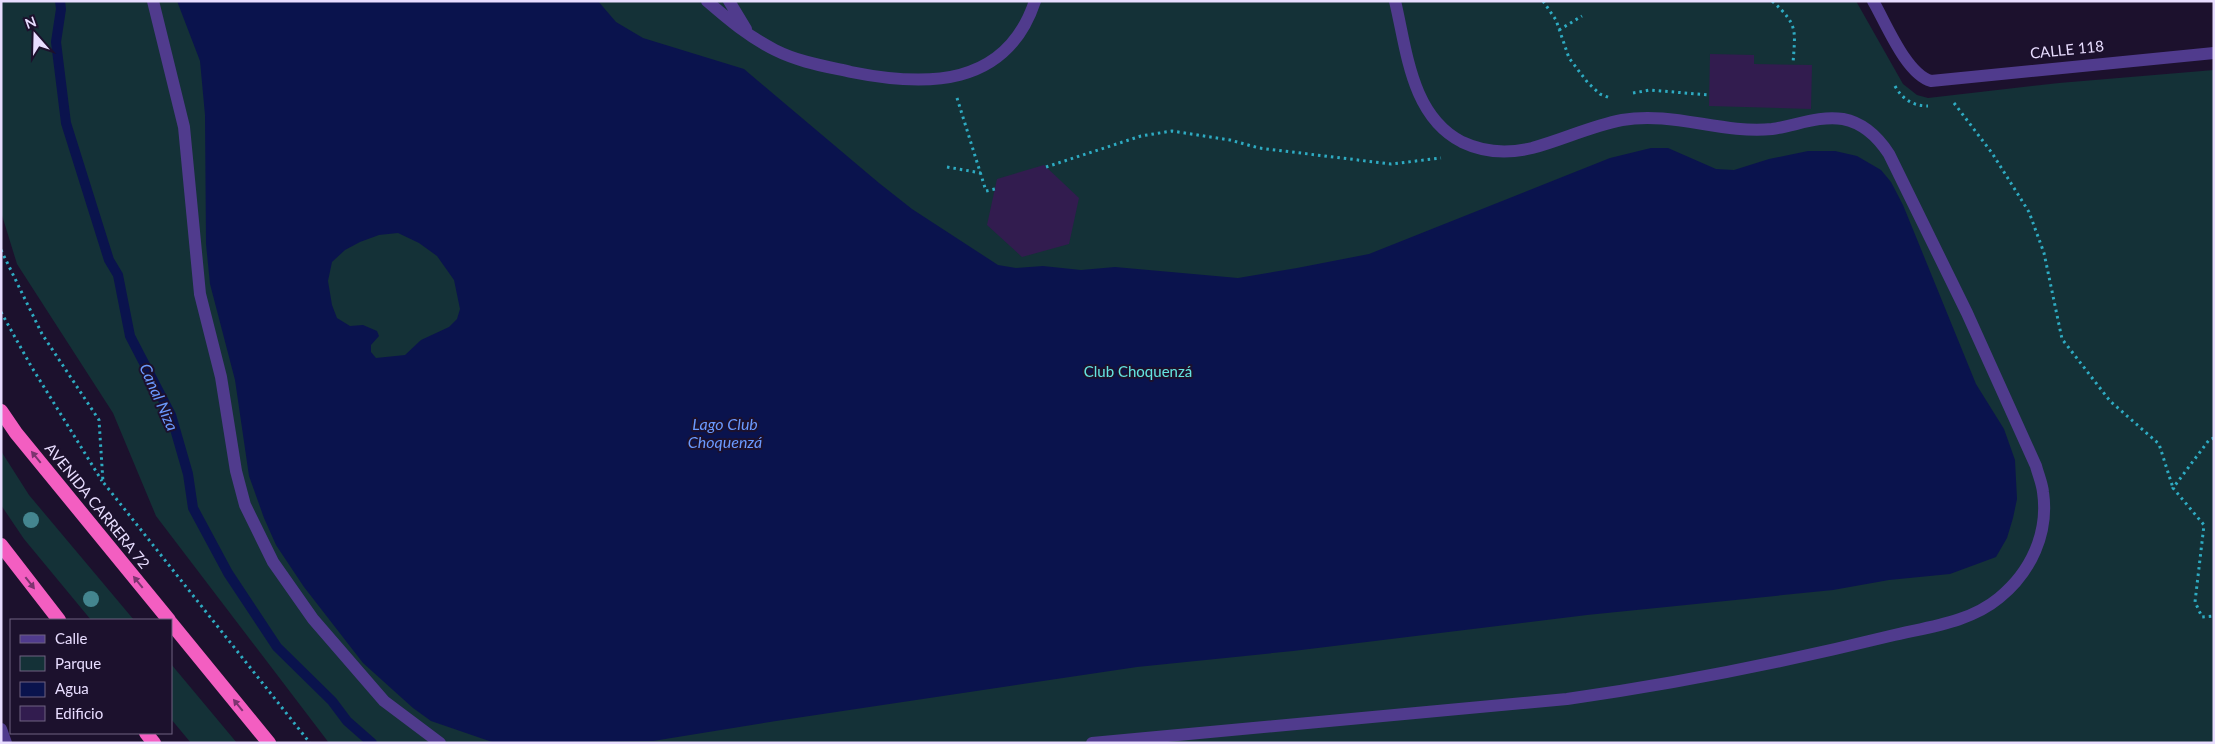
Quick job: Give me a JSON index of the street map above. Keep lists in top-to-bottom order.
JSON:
{
  "streets": {
    "highway": ["AVENIDA CARRERA 72"],
    "street": ["CALLE 118"]
  },
  "one_way": ["AVENIDA CARRERA 72"],
  "water": ["Canal Niza", "Lago Club Choquenzá"],
  "parks": ["Club Choquenzá"],
  "legend": [
    "Calle",
    "Parque",
    "Agua",
    "Edificio"
  ],
  "north": "top"
}
